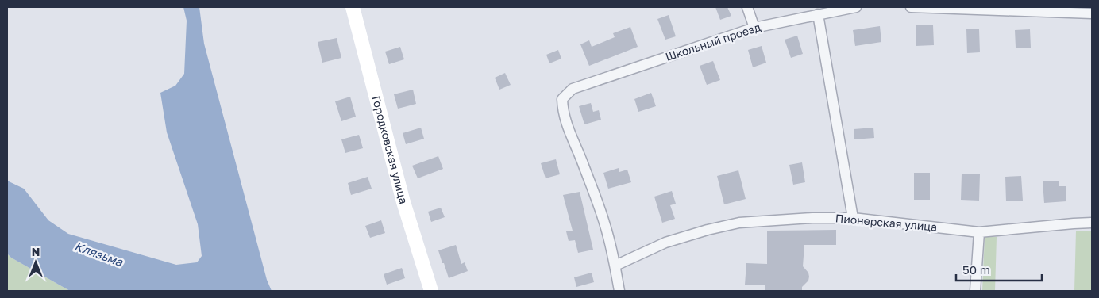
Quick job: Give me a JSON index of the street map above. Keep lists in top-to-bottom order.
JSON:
{
  "streets": {
    "main road": ["Городковская улица"],
    "street": ["Школьный проезд", "Пионерская улица"]
  },
  "crossings": [
    ["Школьный проезд", "Пионерская улица"]
  ],
  "water": ["Клязьма"],
  "scale_bar": "50 m",
  "north": "top"
}
